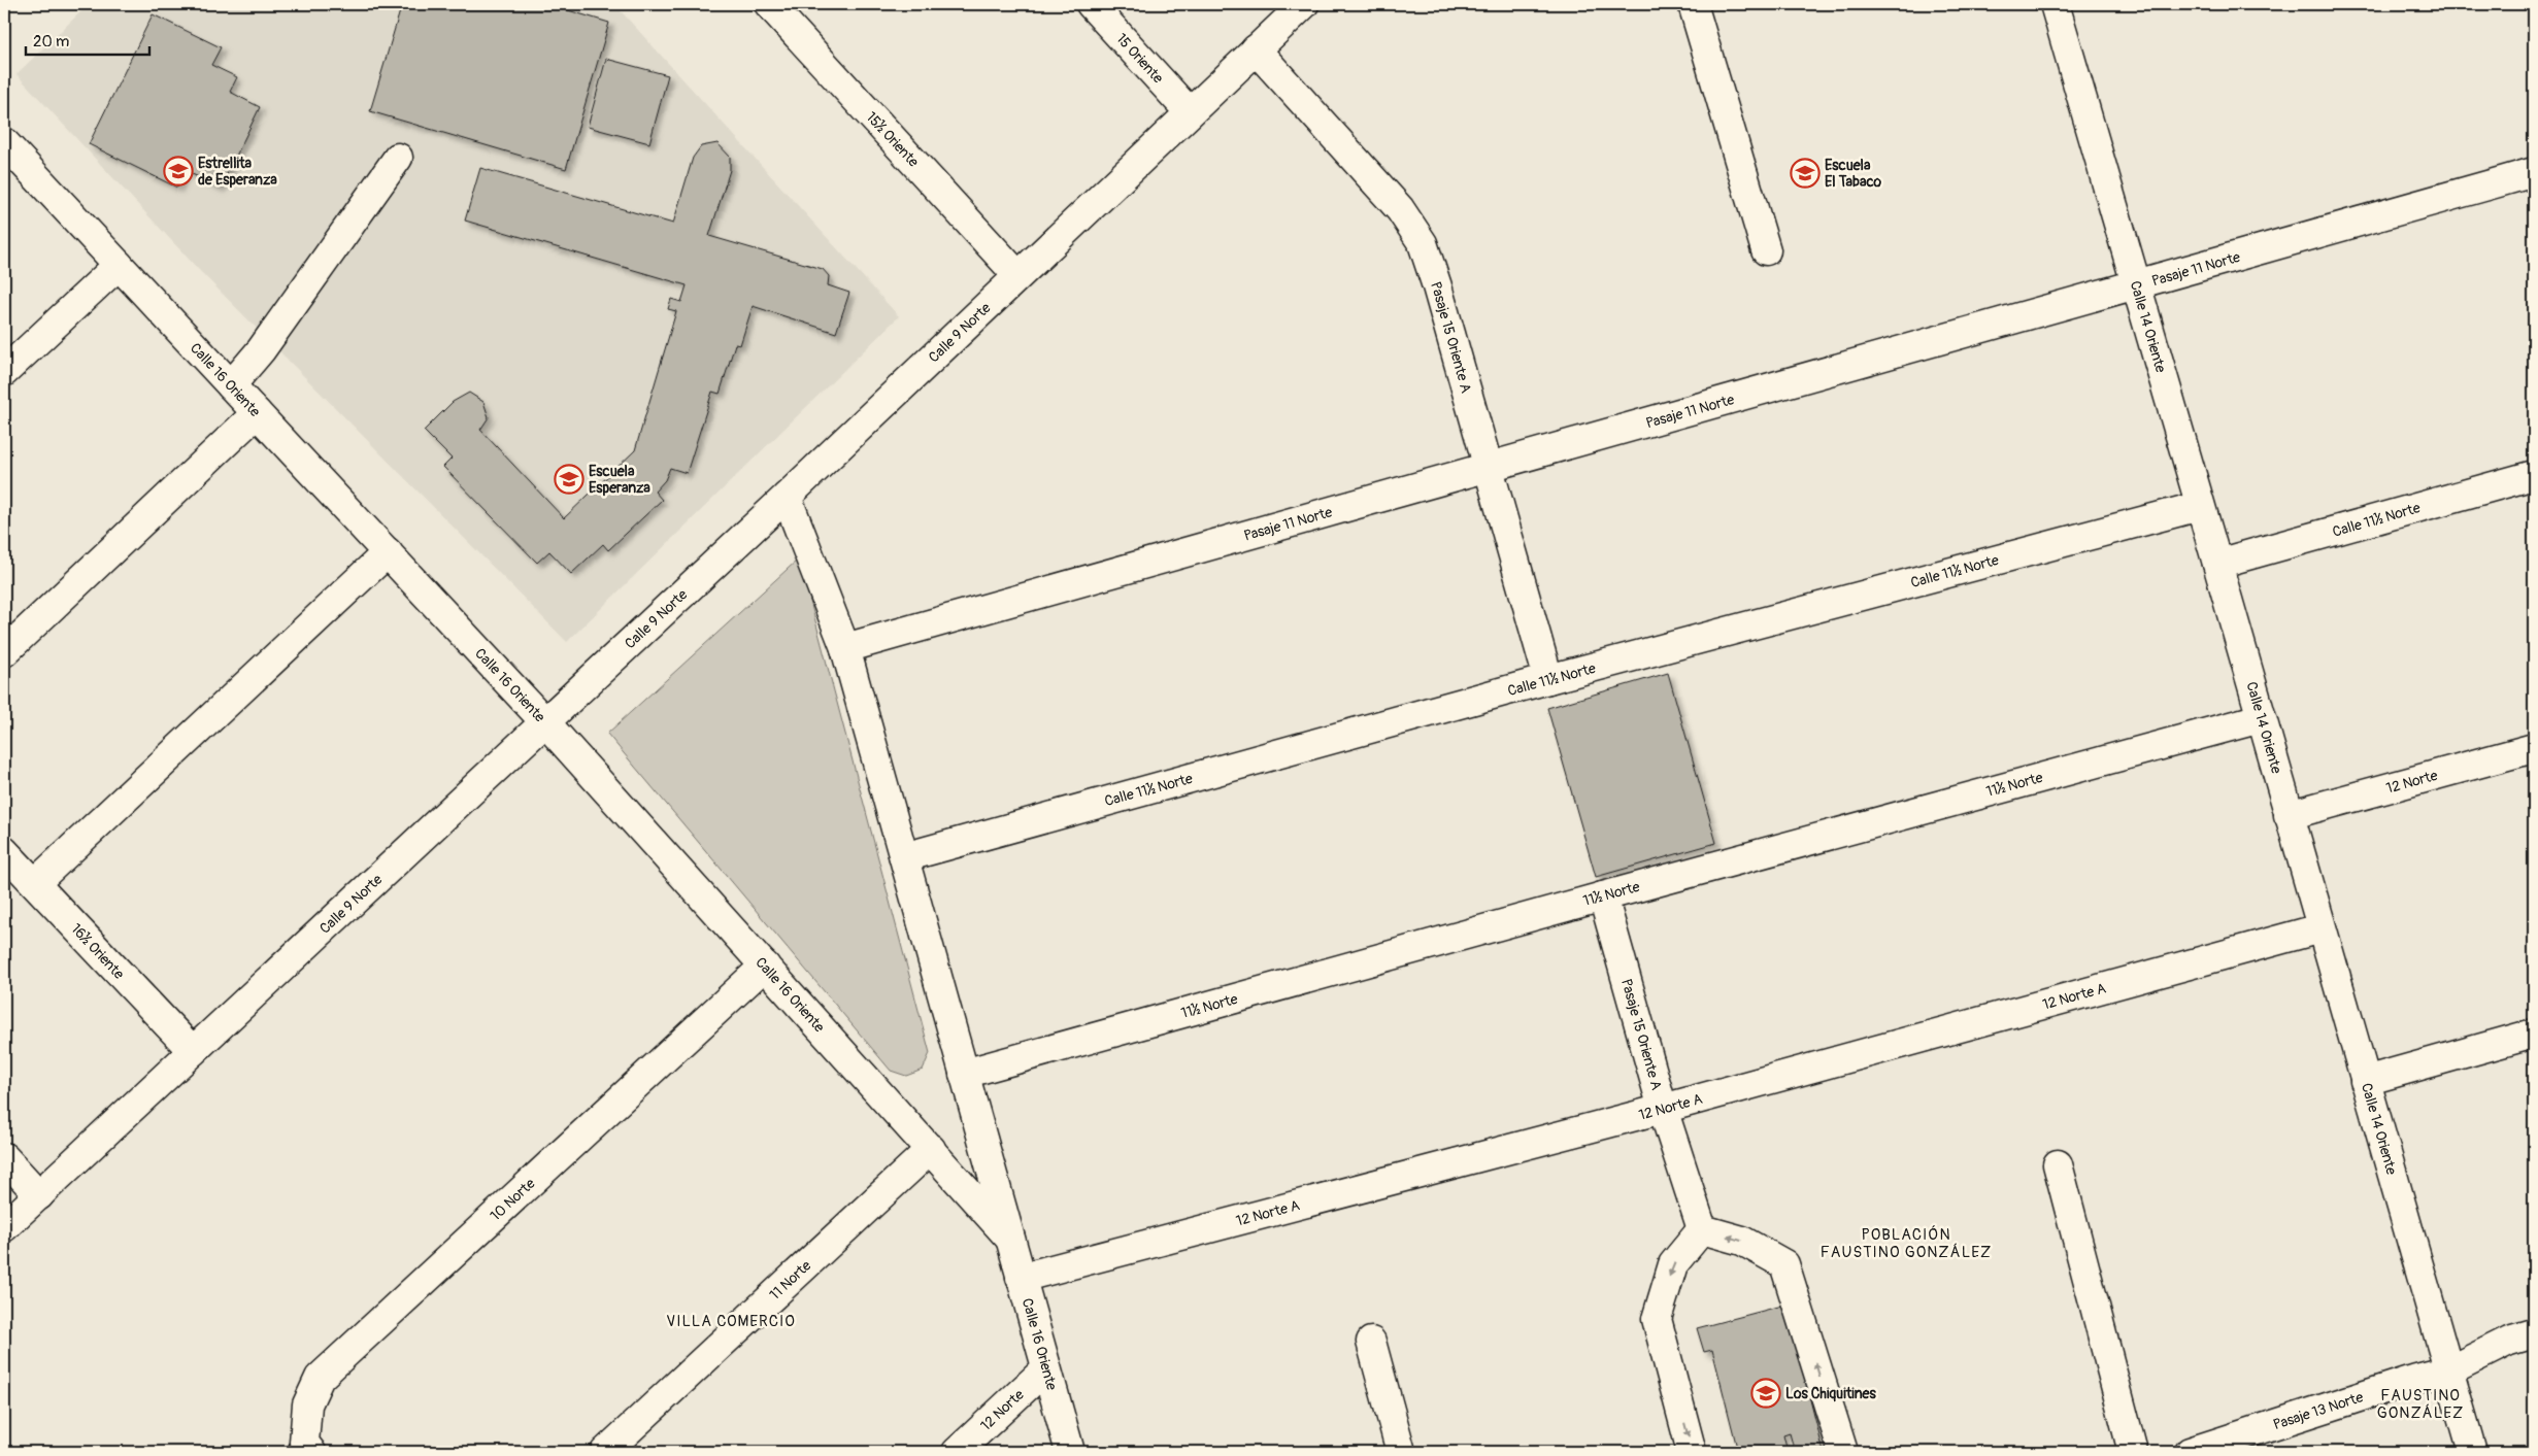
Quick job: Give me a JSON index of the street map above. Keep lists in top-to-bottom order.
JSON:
{
  "streets": {
    "street": [
      "15 Oriente",
      "15½ Oriente",
      "Pasaje 11 Norte",
      "Calle 14 Oriente",
      "Calle 9 Norte",
      "Pasaje 15 Oriente A",
      "Calle 16 Oriente",
      "Calle 11½ Norte",
      "12 Norte",
      "11½ Norte",
      "16½ Oriente",
      "12 Norte A",
      "10 Norte",
      "11 Norte",
      "Pasaje 13 Norte"
    ]
  },
  "crossings": [
    ["15 Oriente", "Calle 9 Norte"],
    ["15½ Oriente", "Calle 9 Norte"],
    ["Pasaje 11 Norte", "Calle 14 Oriente"],
    ["Pasaje 11 Norte", "Pasaje 15 Oriente A"],
    ["Pasaje 11 Norte", "Calle 16 Oriente"],
    ["Calle 14 Oriente", "Calle 11½ Norte"],
    ["Calle 14 Oriente", "12 Norte"],
    ["Calle 14 Oriente", "11½ Norte"],
    ["Calle 14 Oriente", "12 Norte A"],
    ["Calle 14 Oriente", "Pasaje 13 Norte"],
    ["Calle 9 Norte", "Pasaje 15 Oriente A"],
    ["Calle 9 Norte", "Calle 16 Oriente"],
    ["Calle 9 Norte", "16½ Oriente"],
    ["Pasaje 15 Oriente A", "Calle 11½ Norte"],
    ["Pasaje 15 Oriente A", "11½ Norte"],
    ["Pasaje 15 Oriente A", "12 Norte A"],
    ["Calle 16 Oriente", "Calle 11½ Norte"],
    ["Calle 16 Oriente", "12 Norte"],
    ["Calle 16 Oriente", "11½ Norte"],
    ["Calle 16 Oriente", "12 Norte A"],
    ["Calle 16 Oriente", "10 Norte"],
    ["Calle 16 Oriente", "11 Norte"]
  ],
  "districts": ["POBLACIÓN FAUSTINO GONZÁLEZ", "VILLA COMERCIO", "FAUSTINO GONZÁLEZ"],
  "places": {
    "school or university": [
      "Estrellita de Esperanza",
      "Escuela El Tabaco",
      "Escuela Esperanza",
      "Los Chiquitines"
    ]
  },
  "scale_bar": "20 m"
}
